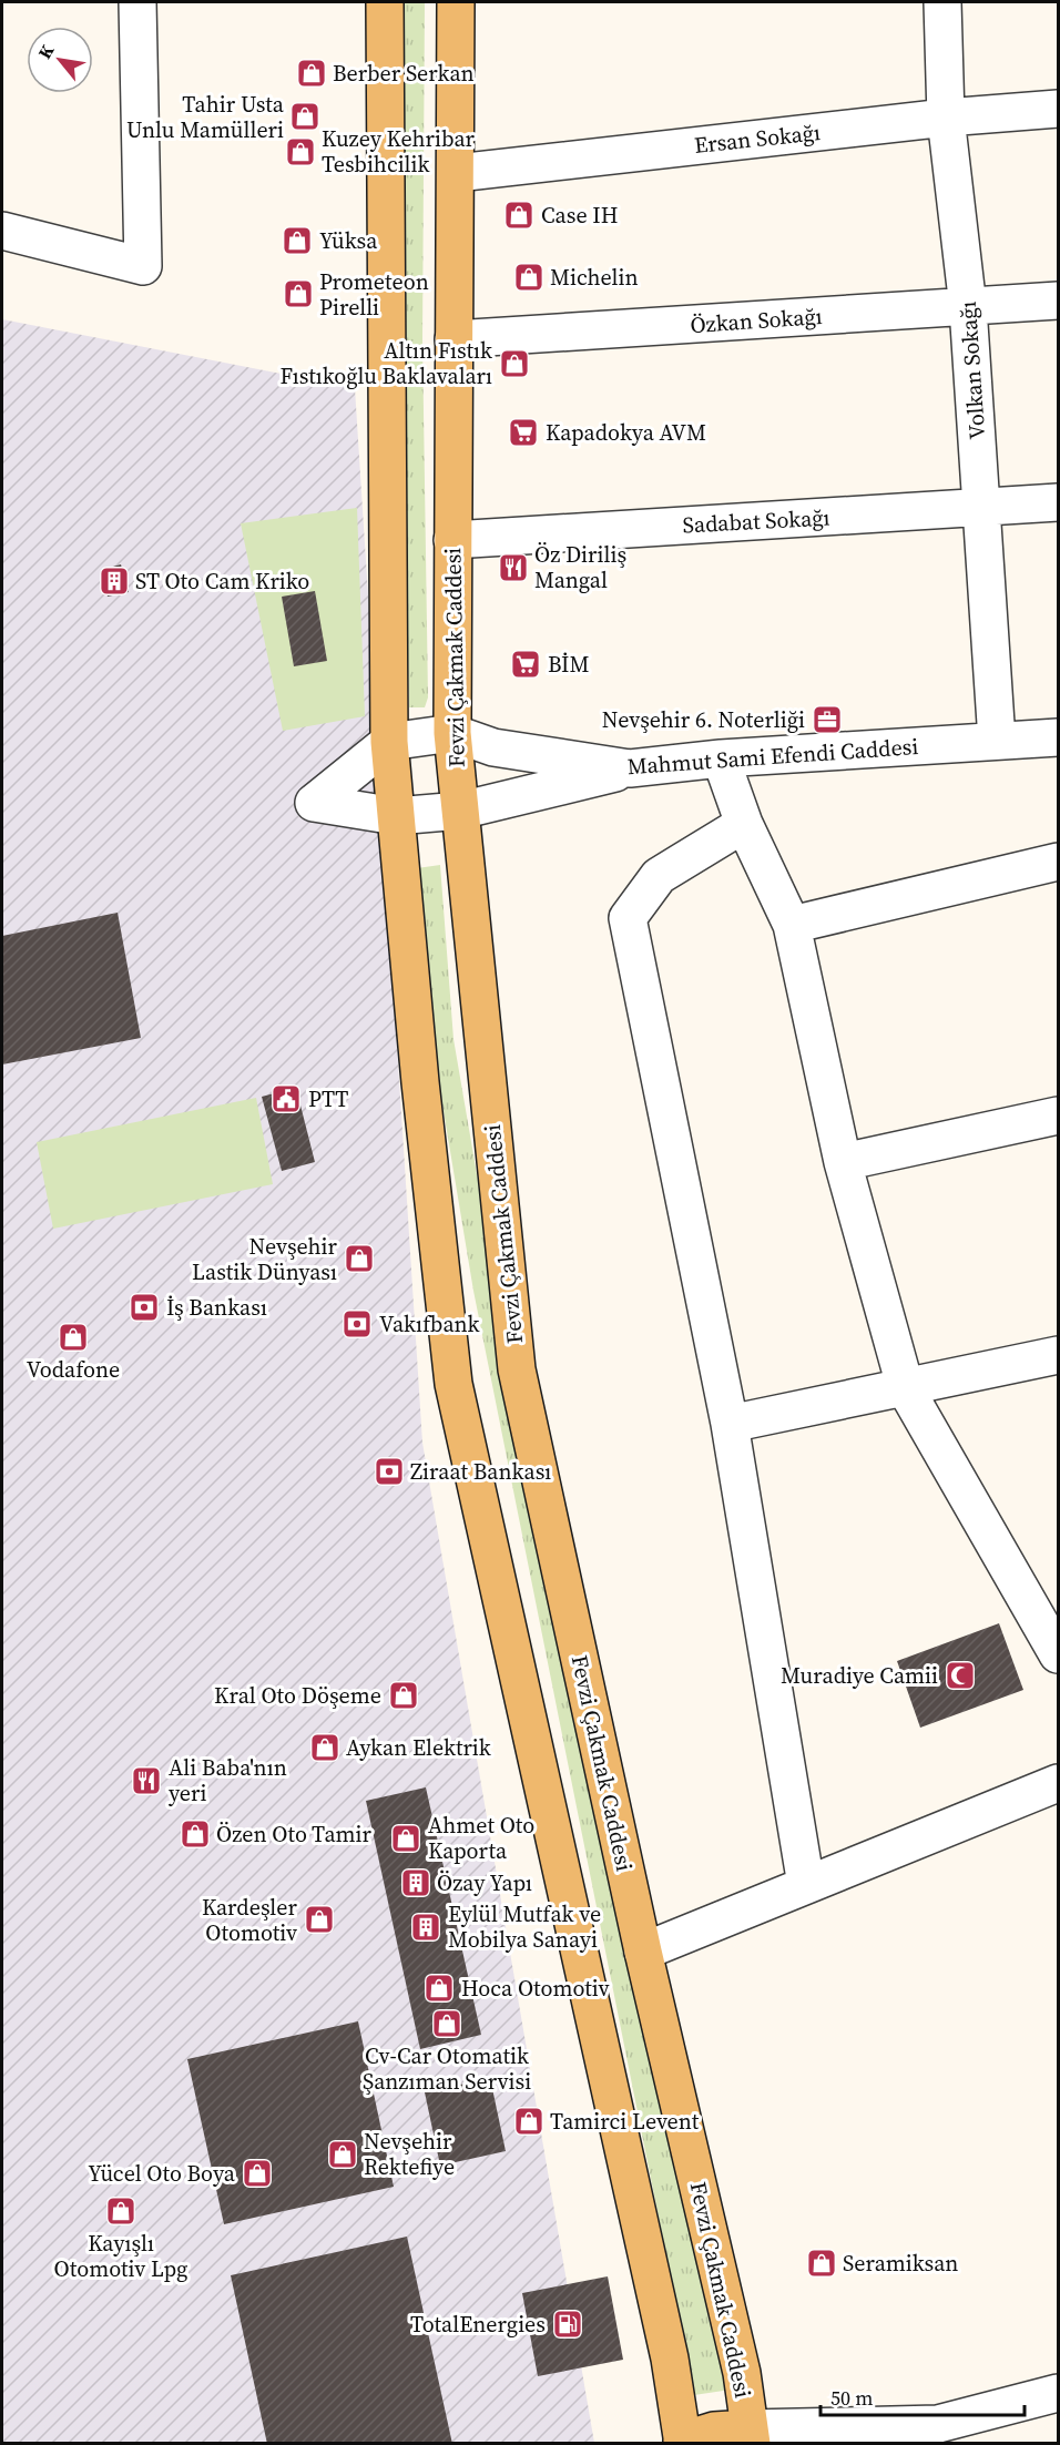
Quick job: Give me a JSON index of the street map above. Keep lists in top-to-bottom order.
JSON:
{
  "streets": {
    "main road": ["Fevzi Çakmak Caddesi"],
    "street": [
      "Ersan Sokağı",
      "Özkan Sokağı",
      "Volkan Sokağı",
      "Sadabat Sokağı",
      "Mahmut Sami Efendi Caddesi"
    ]
  },
  "crossings": [
    ["Ersan Sokağı", "Volkan Sokağı"],
    ["Ersan Sokağı", "Fevzi Çakmak Caddesi"],
    ["Özkan Sokağı", "Volkan Sokağı"],
    ["Özkan Sokağı", "Fevzi Çakmak Caddesi"],
    ["Volkan Sokağı", "Sadabat Sokağı"],
    ["Volkan Sokağı", "Mahmut Sami Efendi Caddesi"],
    ["Sadabat Sokağı", "Fevzi Çakmak Caddesi"],
    ["Fevzi Çakmak Caddesi", "Mahmut Sami Efendi Caddesi"]
  ],
  "places": {
    "shop": [
      "Berber Serkan",
      "Tahir Usta Unlu Mamülleri",
      "Kuzey Kehribar Tesbihcilik",
      "Case IH",
      "Yüksa",
      "Michelin",
      "Prometeon Pirelli",
      "Altın Fıstık Fıstıkoğlu Baklavaları",
      "Nevşehir Lastik Dünyası",
      "Vodafone",
      "Kral Oto Döşeme",
      "Aykan Elektrik",
      "Özen Oto Tamir",
      "Ahmet Oto Kaporta",
      "Kardeşler Otomotiv",
      "Hoca Otomotiv",
      "Cv-Car Otomatik Şanzıman Servisi",
      "Tamirci Levent",
      "Nevşehir Rektefiye",
      "Yücel Oto Boya",
      "Kayışlı Otomotiv Lpg",
      "Seramiksan"
    ],
    "supermarket": ["Kapadokya AVM", "BİM"],
    "restaurant": ["Öz Diriliş Mangal", "Ali Baba'nın yeri"],
    "building": ["ST Oto Cam Kriko", "Özay Yapı", "Eylül Mutfak ve Mobilya Sanayi"],
    "office": ["Nevşehir 6. Noterliği"],
    "public building": ["PTT"],
    "bank": ["İş Bankası", "Vakıfbank", "Ziraat Bankası"],
    "mosque": ["Muradiye Camii"],
    "fuel station": ["TotalEnergies"]
  },
  "scale_bar": "50 m",
  "north": "top left"
}
